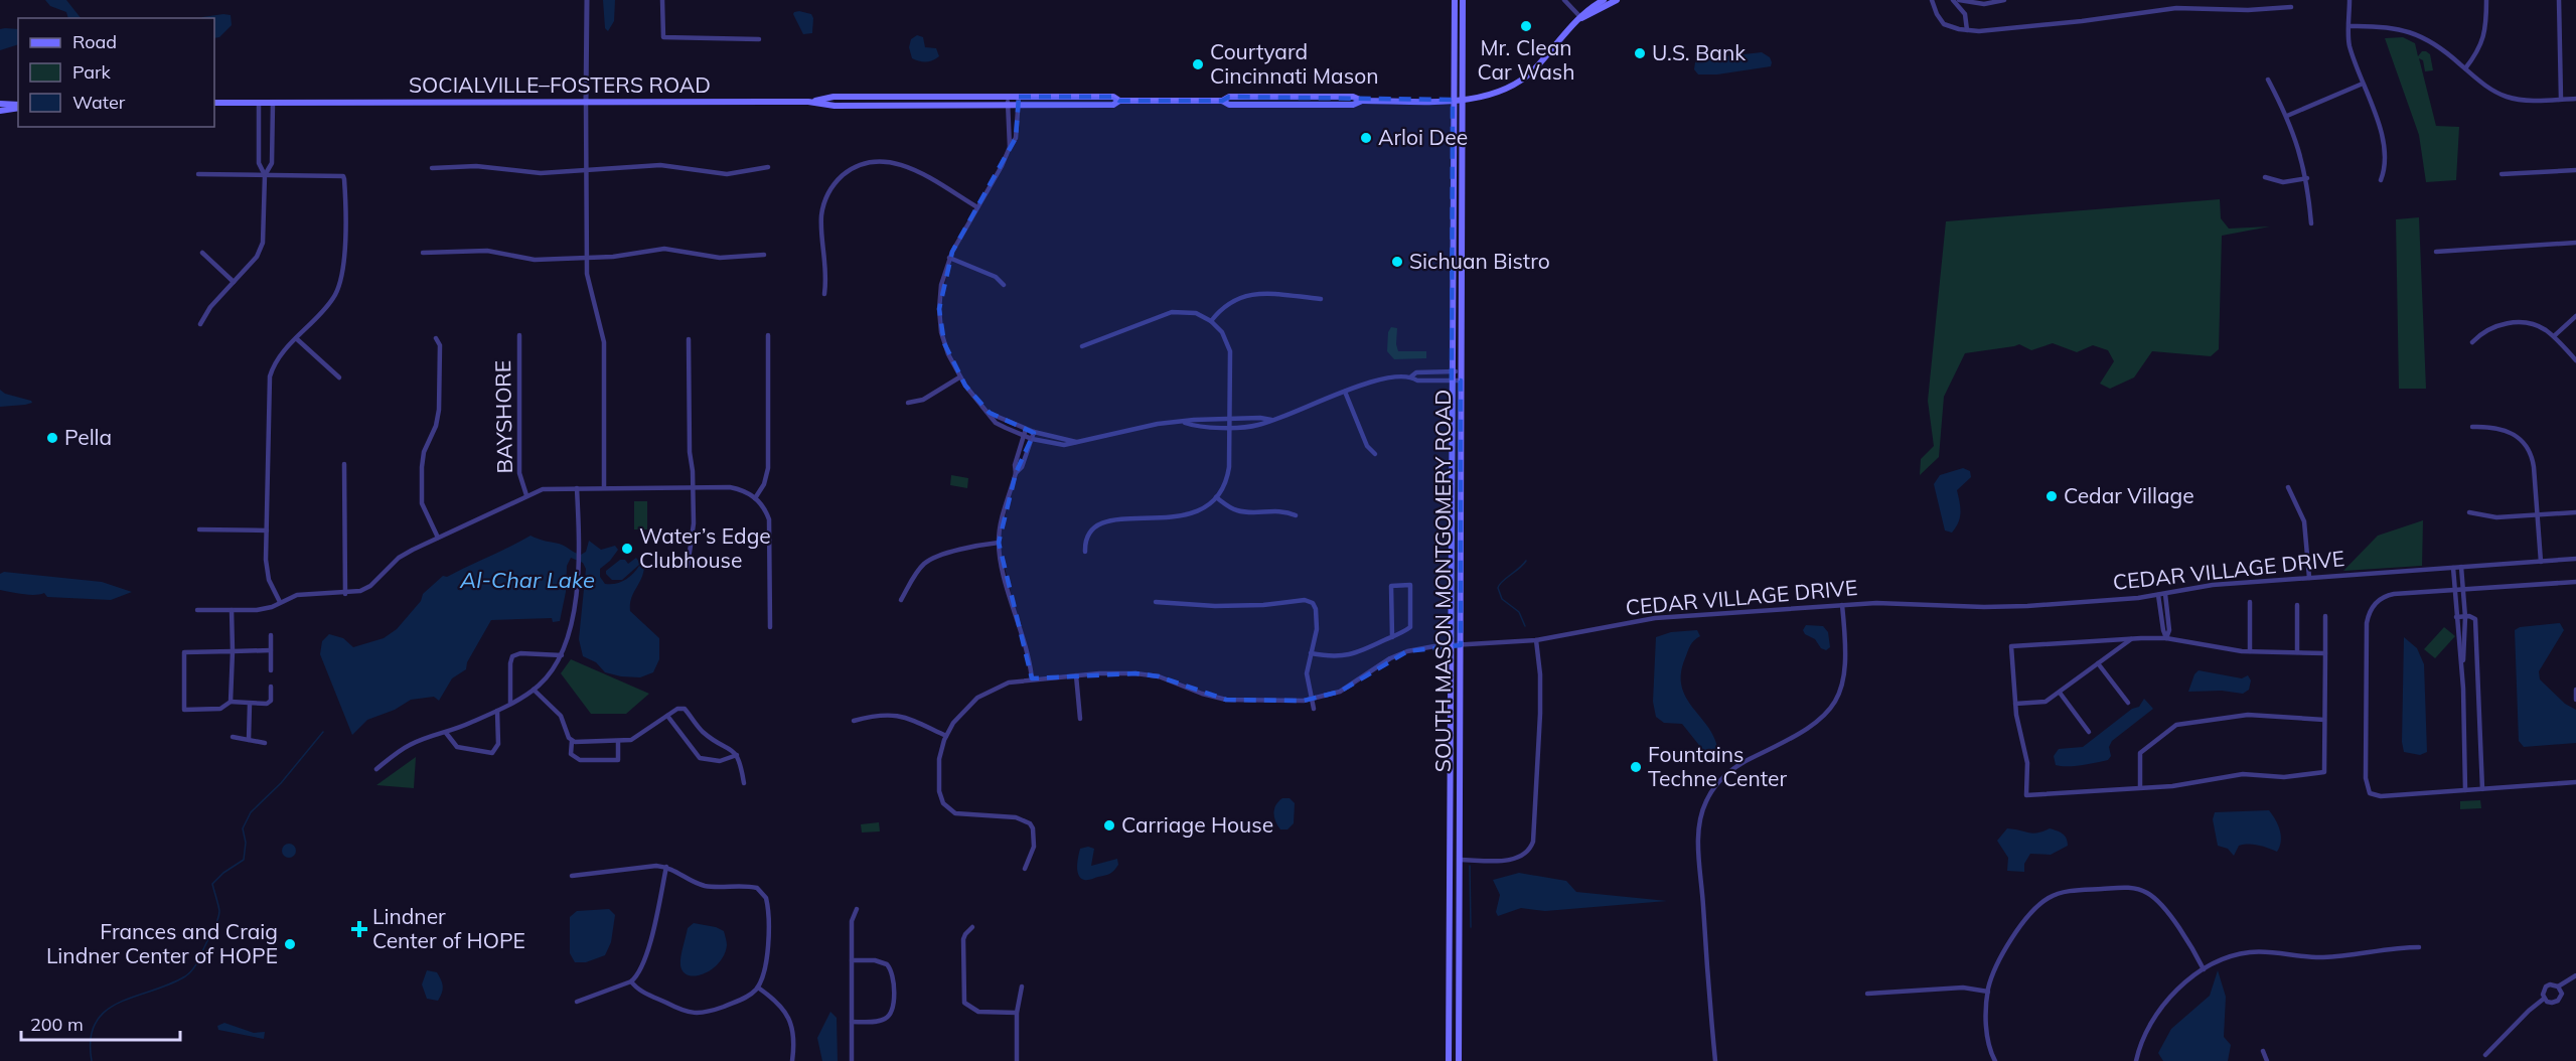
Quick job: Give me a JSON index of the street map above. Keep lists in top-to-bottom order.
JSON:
{
  "streets": {
    "main road": ["SOCIALVILLE–FOSTERS ROAD", "SOUTH MASON MONTGOMERY ROAD"],
    "street": ["BAYSHORE", "CEDAR VILLAGE DRIVE"]
  },
  "crossings": [
    ["SOCIALVILLE–FOSTERS ROAD", "SOUTH MASON MONTGOMERY ROAD"],
    ["CEDAR VILLAGE DRIVE", "SOUTH MASON MONTGOMERY ROAD"]
  ],
  "water": ["Al-Char Lake"],
  "places": {
    "other": [
      "Mr. Clean Car Wash",
      "U.S. Bank",
      "Courtyard Cincinnati Mason",
      "Arloi Dee",
      "Sichuan Bistro",
      "Pella",
      "Cedar Village",
      "Water’s Edge Clubhouse",
      "Fountains Techne Center",
      "Carriage House",
      "Frances and Craig Lindner Center of HOPE"
    ],
    "health": ["Lindner Center of HOPE"]
  },
  "legend": ["Road", "Park", "Water"],
  "scale_bar": "200 m"
}
